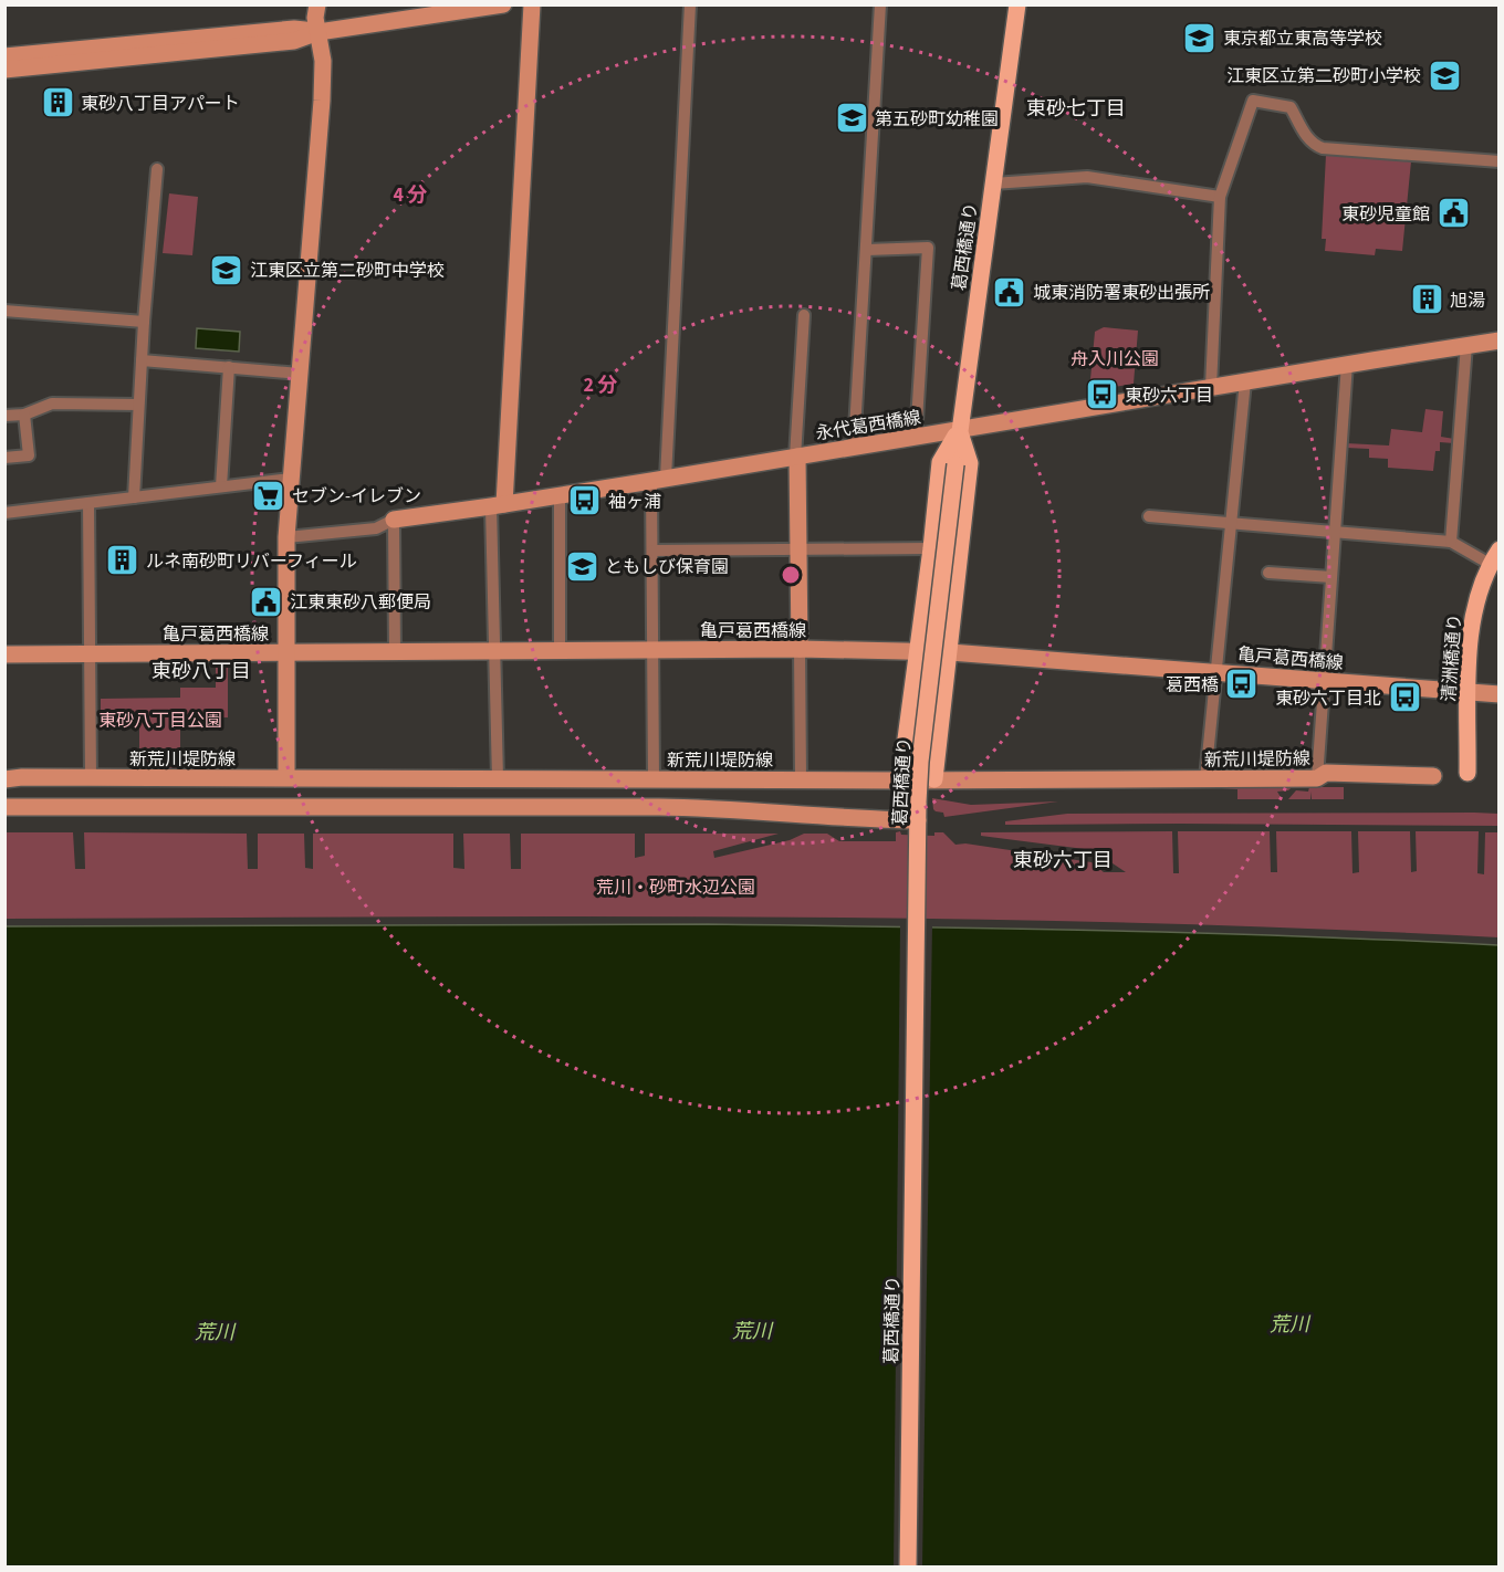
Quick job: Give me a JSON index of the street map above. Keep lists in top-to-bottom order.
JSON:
{
  "streets": {
    "main road": [
      "葛西橋通り",
      "永代葛西橋線",
      "亀戸葛西橋線",
      "清洲橋通り",
      "新荒川堤防線"
    ]
  },
  "crossings": [
    ["葛西橋通り", "永代葛西橋線"],
    ["永代葛西橋線", "亀戸葛西橋線"],
    ["亀戸葛西橋線", "清洲橋通り"]
  ],
  "districts": ["東砂七丁目", "東砂八丁目", "東砂六丁目"],
  "water": ["荒川"],
  "parks": ["舟入川公園", "東砂八丁目公園", "荒川・砂町水辺公園"],
  "places": {
    "school or university": [
      "東京都立東高等学校",
      "江東区立第二砂町小学校",
      "第五砂町幼稚園",
      "江東区立第二砂町中学校",
      "ともしび保育園"
    ],
    "building": ["東砂八丁目アパート", "旭湯", "ルネ南砂町リバーフィール"],
    "public building": ["東砂児童館", "城東消防署東砂出張所", "江東東砂八郵便局"],
    "bus stop": [
      "東砂六丁目",
      "袖ヶ浦",
      "葛西橋",
      "東砂六丁目北"
    ],
    "supermarket": ["セブン-イレブン"]
  },
  "rings": ["4 分", "2 分"]
}
